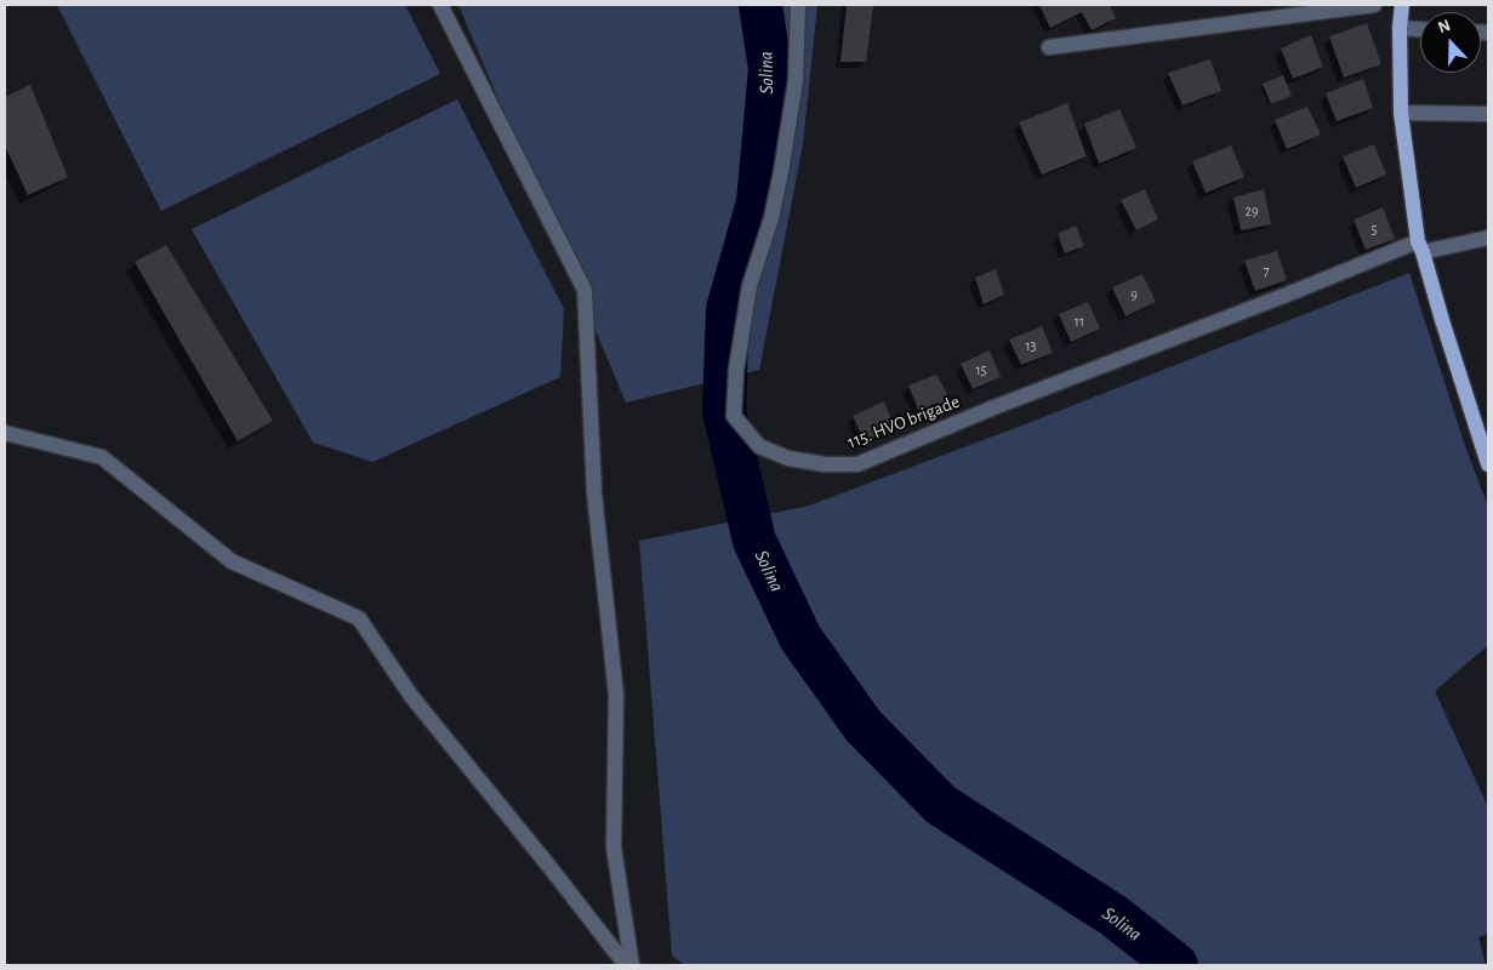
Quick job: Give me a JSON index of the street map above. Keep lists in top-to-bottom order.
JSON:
{
  "streets": {
    "street": ["115. HVO brigade"]
  },
  "water": ["Solina"],
  "house_numbers": [
    "29",
    "5",
    "7",
    "9",
    "11",
    "13",
    "15"
  ],
  "north": "top"
}
